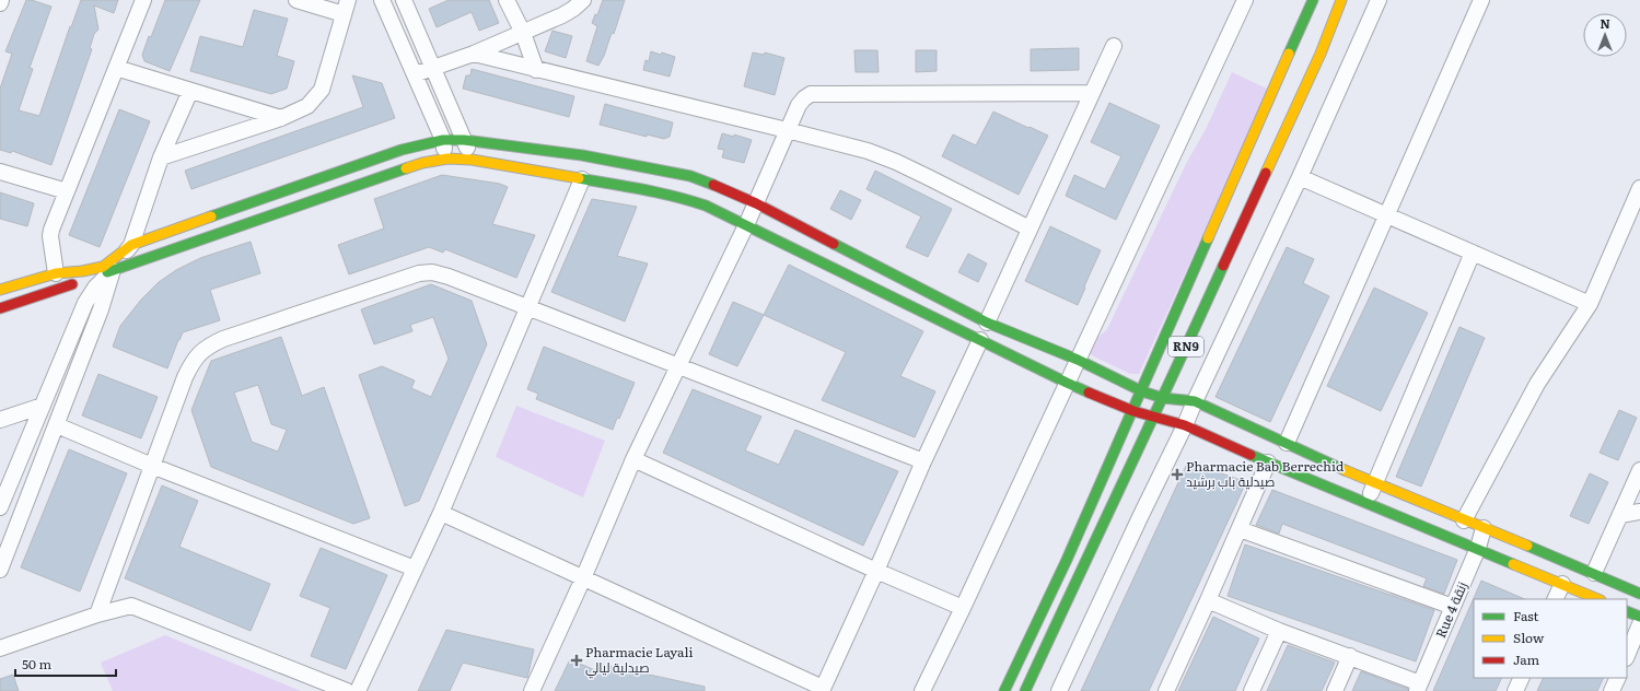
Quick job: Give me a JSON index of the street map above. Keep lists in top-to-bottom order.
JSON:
{
  "streets": {
    "main road": ["RN9"],
    "street": ["Rue 4 زنقة"]
  },
  "places": {
    "health": ["Pharmacie Bab Berrechid صيدلية باب برشيد", "Pharmacie Layali صيدلية ليالي"]
  },
  "legend": ["Fast", "Slow", "Jam"],
  "scale_bar": "50 m",
  "north": "top"
}
